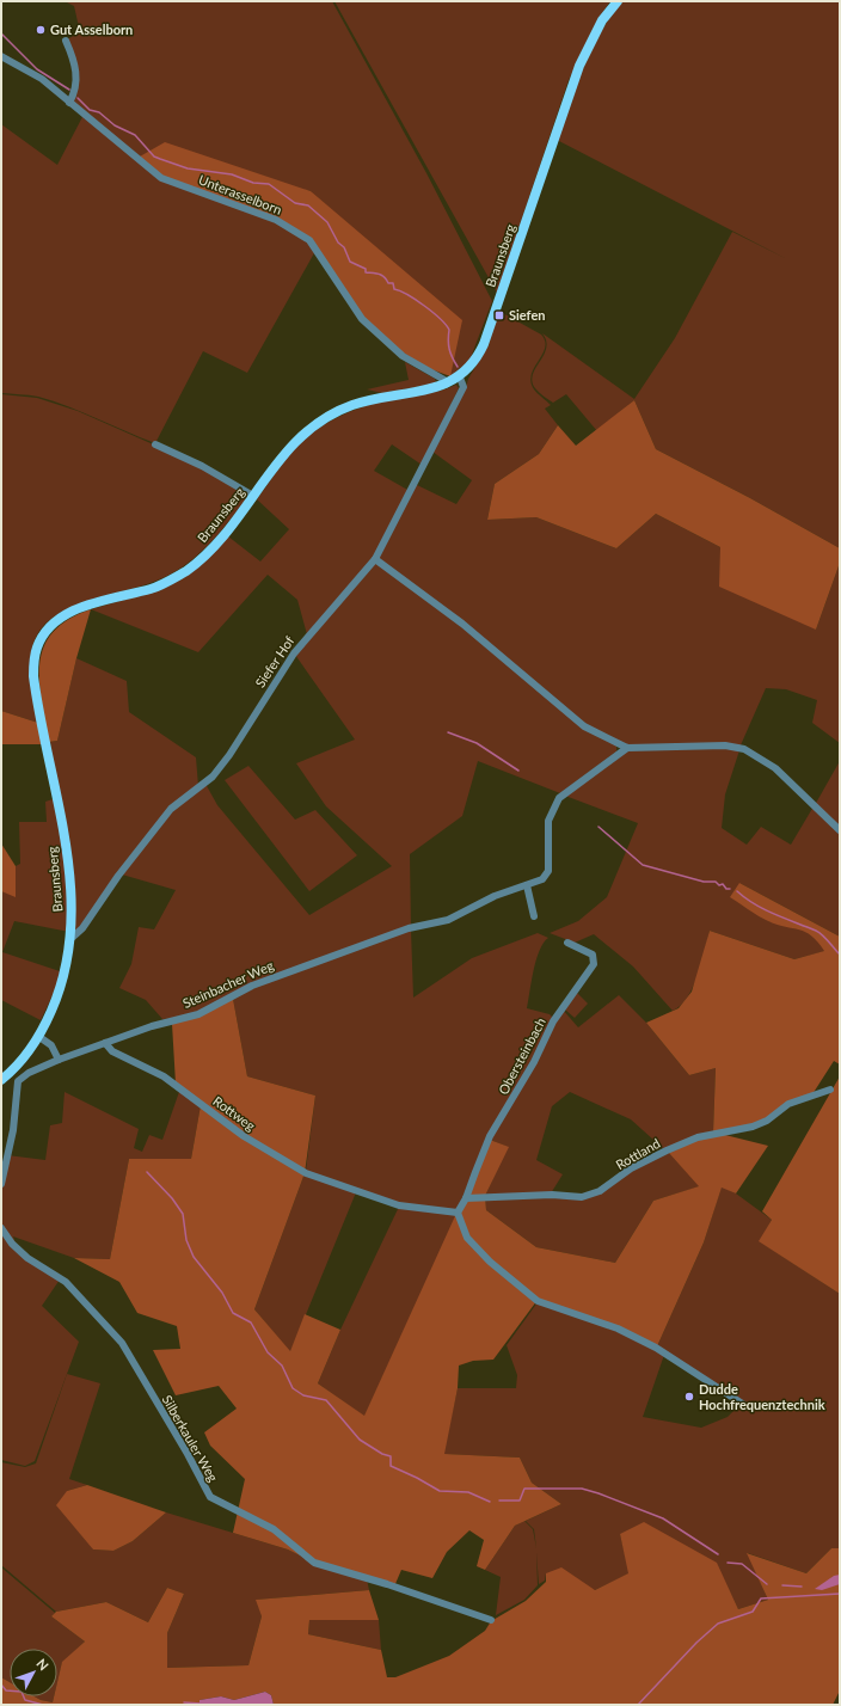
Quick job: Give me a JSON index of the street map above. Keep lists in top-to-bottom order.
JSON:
{
  "streets": {
    "main road": ["Braunsberg"],
    "street": [
      "Unterasselborn",
      "Siefer Hof",
      "Steinbacher Weg",
      "Obersteinbach",
      "Rottweg",
      "Rottland",
      "Silberkauler Weg"
    ]
  },
  "crossings": [
    ["Unterasselborn", "Braunsberg"],
    ["Braunsberg", "Siefer Hof"],
    ["Steinbacher Weg", "Rottweg"],
    ["Obersteinbach", "Rottland"]
  ],
  "places": {
    "other": ["Gut Asselborn", "Dudde Hochfrequenztechnik"],
    "transit": ["Siefen"]
  },
  "north": "top right"
}
